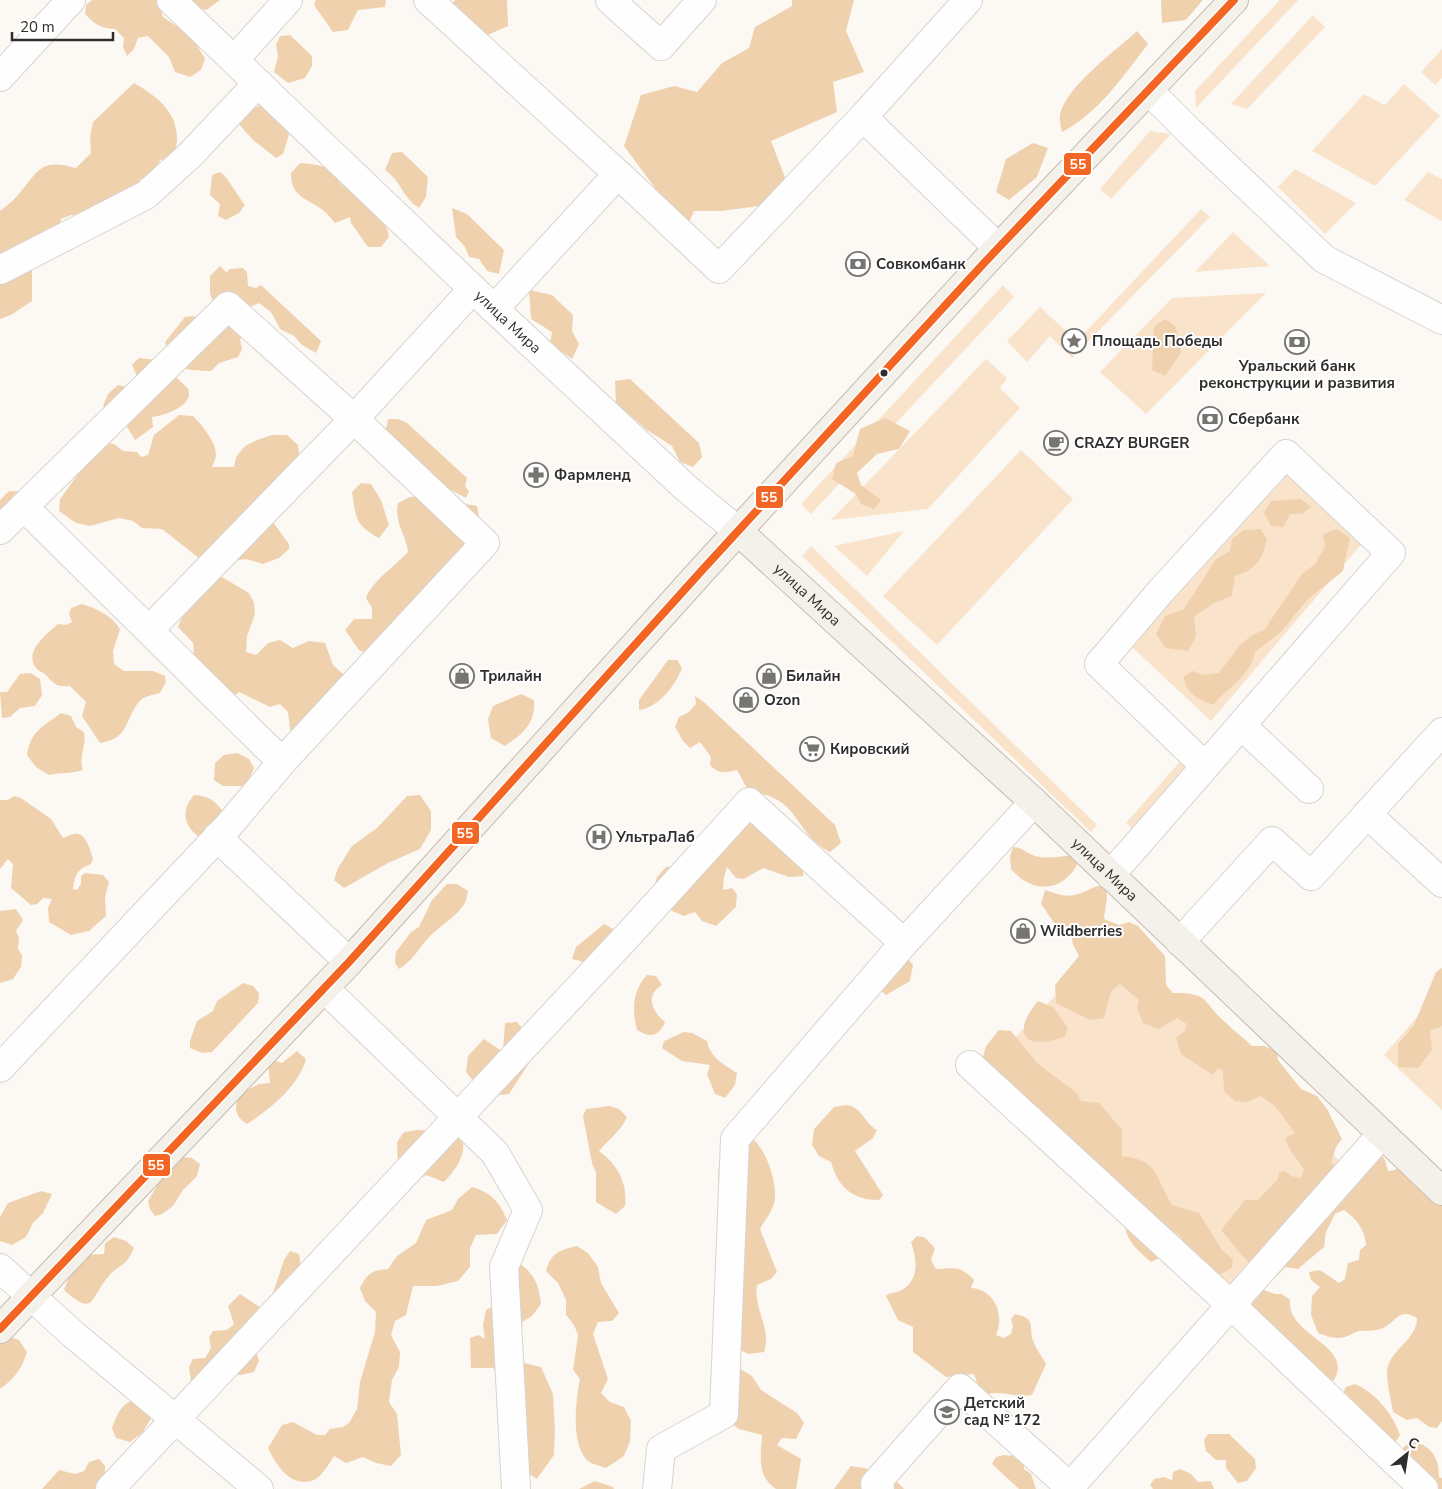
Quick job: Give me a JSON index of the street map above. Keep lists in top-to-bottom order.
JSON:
{
  "streets": {
    "main road": ["улица Мира"]
  },
  "places": {
    "bank": ["Совкомбанк", "Уральский банк реконструкции и развития", "Сбербанк"],
    "place": ["Площадь Победы"],
    "cafe": ["CRAZY BURGER"],
    "pharmacy": ["Фармленд"],
    "shop": [
      "Трилайн",
      "Билайн",
      "Ozon",
      "Wildberries"
    ],
    "supermarket": ["Кировский"],
    "hospital": ["УльтраЛаб"],
    "school or university": ["Детский сад № 172"]
  },
  "lines": ["transit line 55"],
  "scale_bar": "20 m",
  "north": "top right"
}
